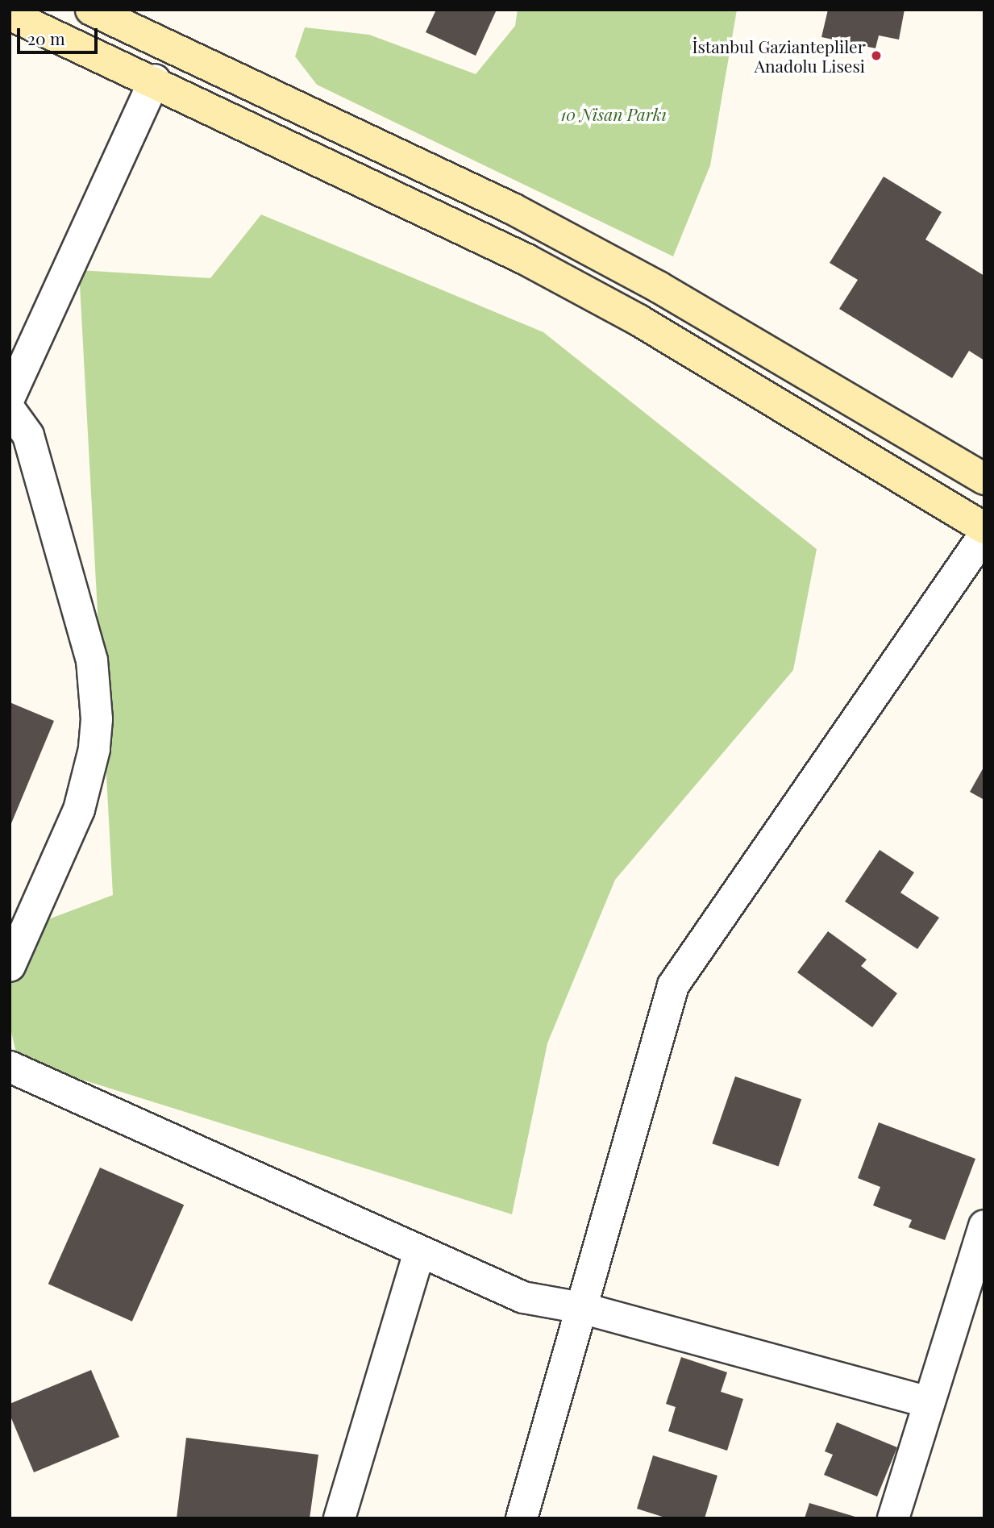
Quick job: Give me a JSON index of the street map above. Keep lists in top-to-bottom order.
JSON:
{
  "parks": ["10 Nisan Parkı"],
  "places": ["İstanbul Gaziantepliler Anadolu Lisesi"],
  "scale_bar": "20 m"
}
